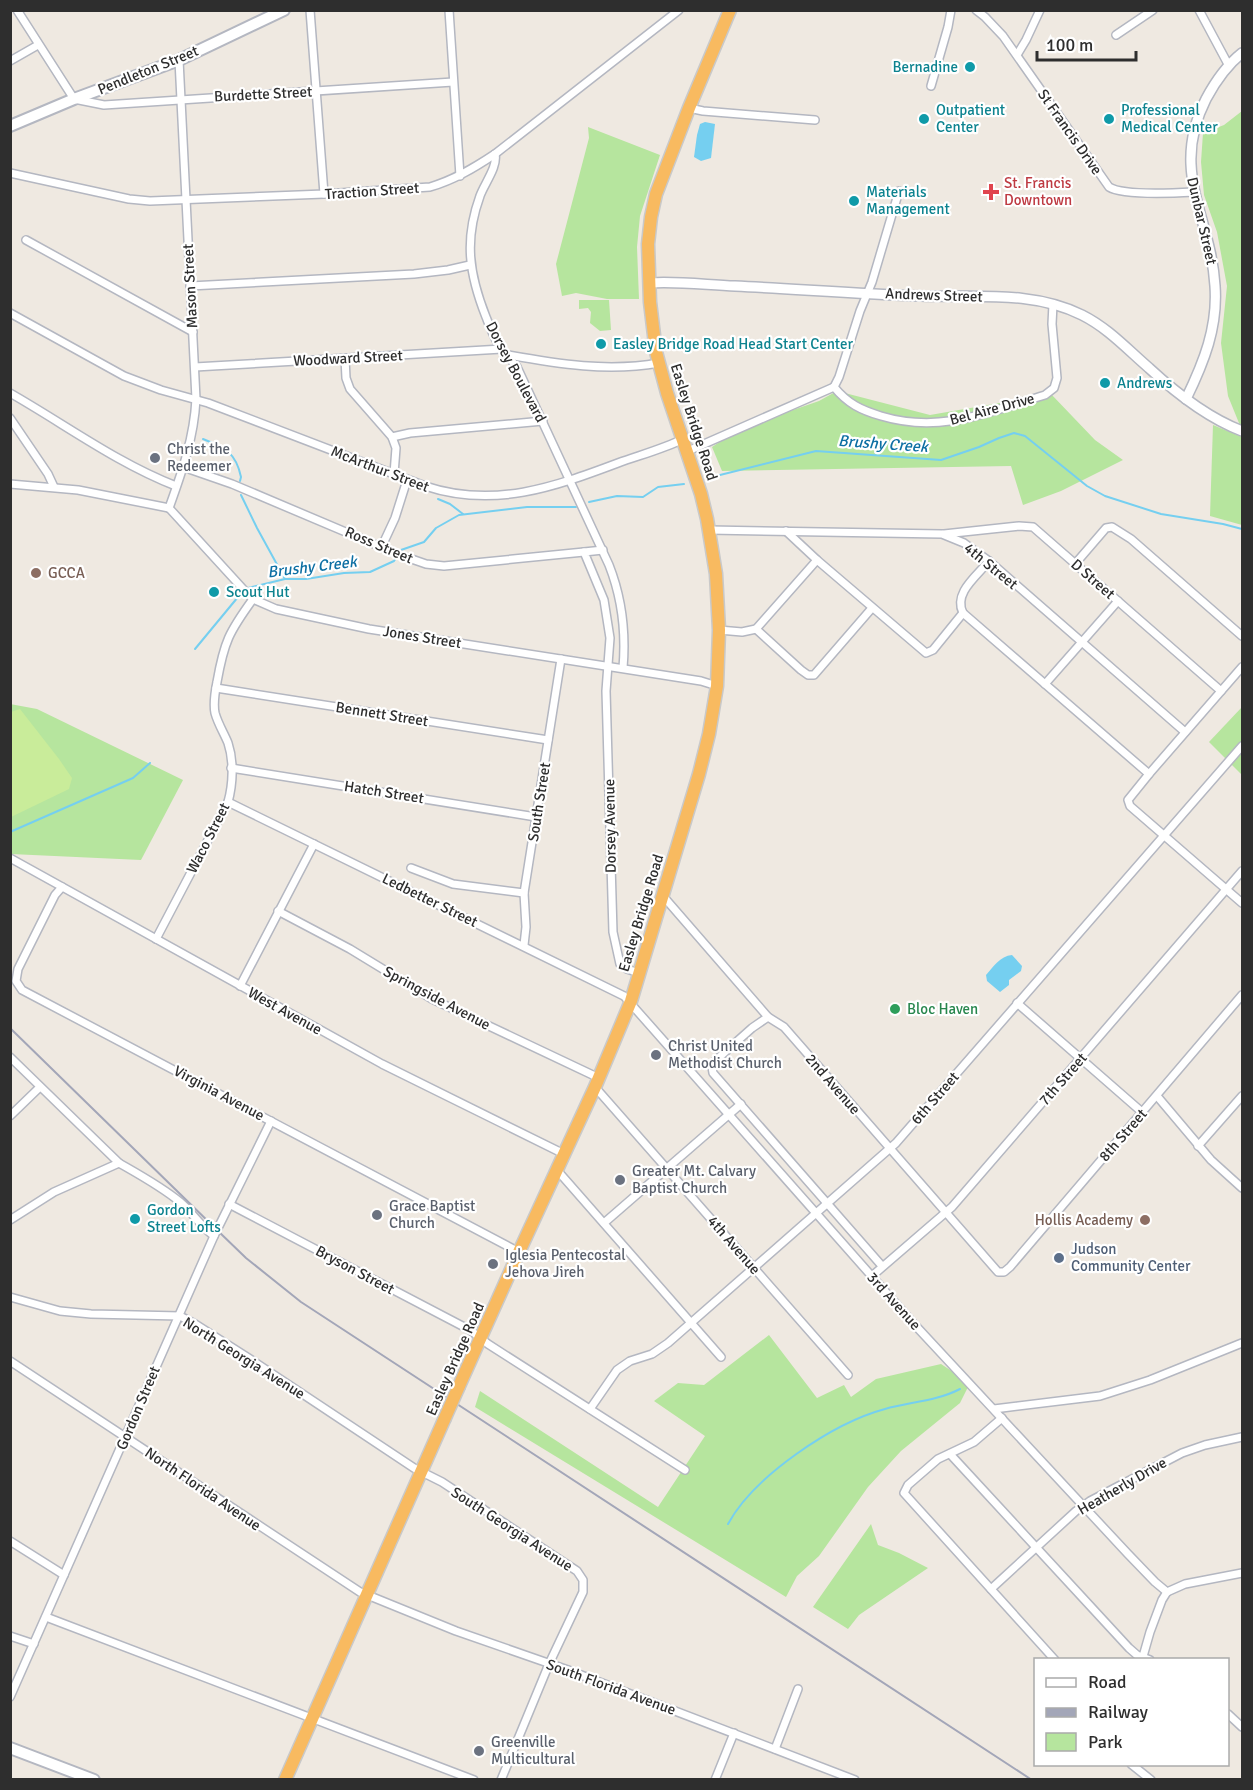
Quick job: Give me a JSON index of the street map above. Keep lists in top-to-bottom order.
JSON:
{
  "streets": {
    "highway": ["Easley Bridge Road"],
    "main road": ["Pendleton Street"],
    "street": [
      "Burdette Street",
      "St Francis Drive",
      "Traction Street",
      "Dunbar Street",
      "Mason Street",
      "Andrews Street",
      "Woodward Street",
      "Dorsey Boulevard",
      "Bel Aire Drive",
      "McArthur Street",
      "Ross Street",
      "4th Street",
      "D Street",
      "Jones Street",
      "Bennett Street",
      "Hatch Street",
      "South Street",
      "Dorsey Avenue",
      "Waco Street",
      "Ledbetter Street",
      "Springside Avenue",
      "West Avenue",
      "7th Street",
      "2nd Avenue",
      "Virginia Avenue",
      "6th Street",
      "8th Street",
      "4th Avenue",
      "Bryson Street",
      "3rd Avenue",
      "North Georgia Avenue",
      "Gordon Street",
      "Heatherly Drive",
      "North Florida Avenue",
      "South Georgia Avenue",
      "South Florida Avenue"
    ]
  },
  "crossings": [
    ["Pendleton Street", "Burdette Street"],
    ["Pendleton Street", "Mason Street"],
    ["Burdette Street", "Mason Street"],
    ["St Francis Drive", "Dunbar Street"],
    ["Traction Street", "Mason Street"],
    ["Traction Street", "Dorsey Boulevard"],
    ["Dunbar Street", "Andrews Street"],
    ["Mason Street", "Woodward Street"],
    ["Mason Street", "McArthur Street"],
    ["Mason Street", "Ross Street"],
    ["Mason Street", "Jones Street"],
    ["Andrews Street", "Bel Aire Drive"],
    ["Andrews Street", "Easley Bridge Road"],
    ["Woodward Street", "Dorsey Boulevard"],
    ["Dorsey Boulevard", "McArthur Street"],
    ["Dorsey Boulevard", "Jones Street"],
    ["Easley Bridge Road", "McArthur Street"],
    ["Easley Bridge Road", "4th Street"],
    ["Easley Bridge Road", "Jones Street"],
    ["Easley Bridge Road", "Dorsey Avenue"],
    ["Easley Bridge Road", "Ledbetter Street"],
    ["Easley Bridge Road", "Springside Avenue"],
    ["Easley Bridge Road", "West Avenue"],
    ["Easley Bridge Road", "2nd Avenue"],
    ["Easley Bridge Road", "Virginia Avenue"],
    ["Easley Bridge Road", "4th Avenue"],
    ["Easley Bridge Road", "Bryson Street"],
    ["Easley Bridge Road", "3rd Avenue"],
    ["Easley Bridge Road", "North Georgia Avenue"],
    ["Easley Bridge Road", "North Florida Avenue"],
    ["Easley Bridge Road", "South Georgia Avenue"],
    ["Easley Bridge Road", "South Florida Avenue"],
    ["4th Street", "D Street"],
    ["Jones Street", "South Street"],
    ["Jones Street", "Dorsey Avenue"],
    ["Jones Street", "Waco Street"],
    ["Bennett Street", "South Street"],
    ["Bennett Street", "Waco Street"],
    ["Hatch Street", "South Street"],
    ["Hatch Street", "Waco Street"],
    ["South Street", "Ledbetter Street"],
    ["Waco Street", "Ledbetter Street"],
    ["Waco Street", "West Avenue"],
    ["Ledbetter Street", "3rd Avenue"],
    ["Springside Avenue", "4th Avenue"],
    ["West Avenue", "Virginia Avenue"],
    ["7th Street", "2nd Avenue"],
    ["7th Street", "3rd Avenue"],
    ["2nd Avenue", "6th Street"],
    ["2nd Avenue", "8th Street"],
    ["2nd Avenue", "3rd Avenue"],
    ["Virginia Avenue", "Gordon Street"],
    ["6th Street", "4th Avenue"],
    ["6th Street", "Bryson Street"],
    ["6th Street", "3rd Avenue"],
    ["Bryson Street", "Gordon Street"],
    ["3rd Avenue", "Heatherly Drive"],
    ["North Georgia Avenue", "Gordon Street"],
    ["North Georgia Avenue", "South Georgia Avenue"],
    ["Gordon Street", "North Florida Avenue"],
    ["North Florida Avenue", "South Florida Avenue"],
    ["South Georgia Avenue", "South Florida Avenue"]
  ],
  "water": ["Brushy Creek"],
  "places": {
    "other": [
      "Bernadine",
      "Outpatient Center",
      "Professional Medical Center",
      "Materials Management",
      "Easley Bridge Road Head Start Center",
      "Andrews",
      "Christ the Redeemer",
      "GCCA",
      "Scout Hut",
      "Bloc Haven",
      "Christ United Methodist Church",
      "Greater Mt. Calvary Baptist Church",
      "Grace Baptist Church",
      "Gordon Street Lofts",
      "Hollis Academy",
      "Judson Community Center",
      "Iglesia Pentecostal Jehova Jireh",
      "Greenville Multicultural"
    ],
    "health": ["St. Francis Downtown"]
  },
  "legend": ["Road", "Railway", "Park"],
  "scale_bar": "100 m"
}
